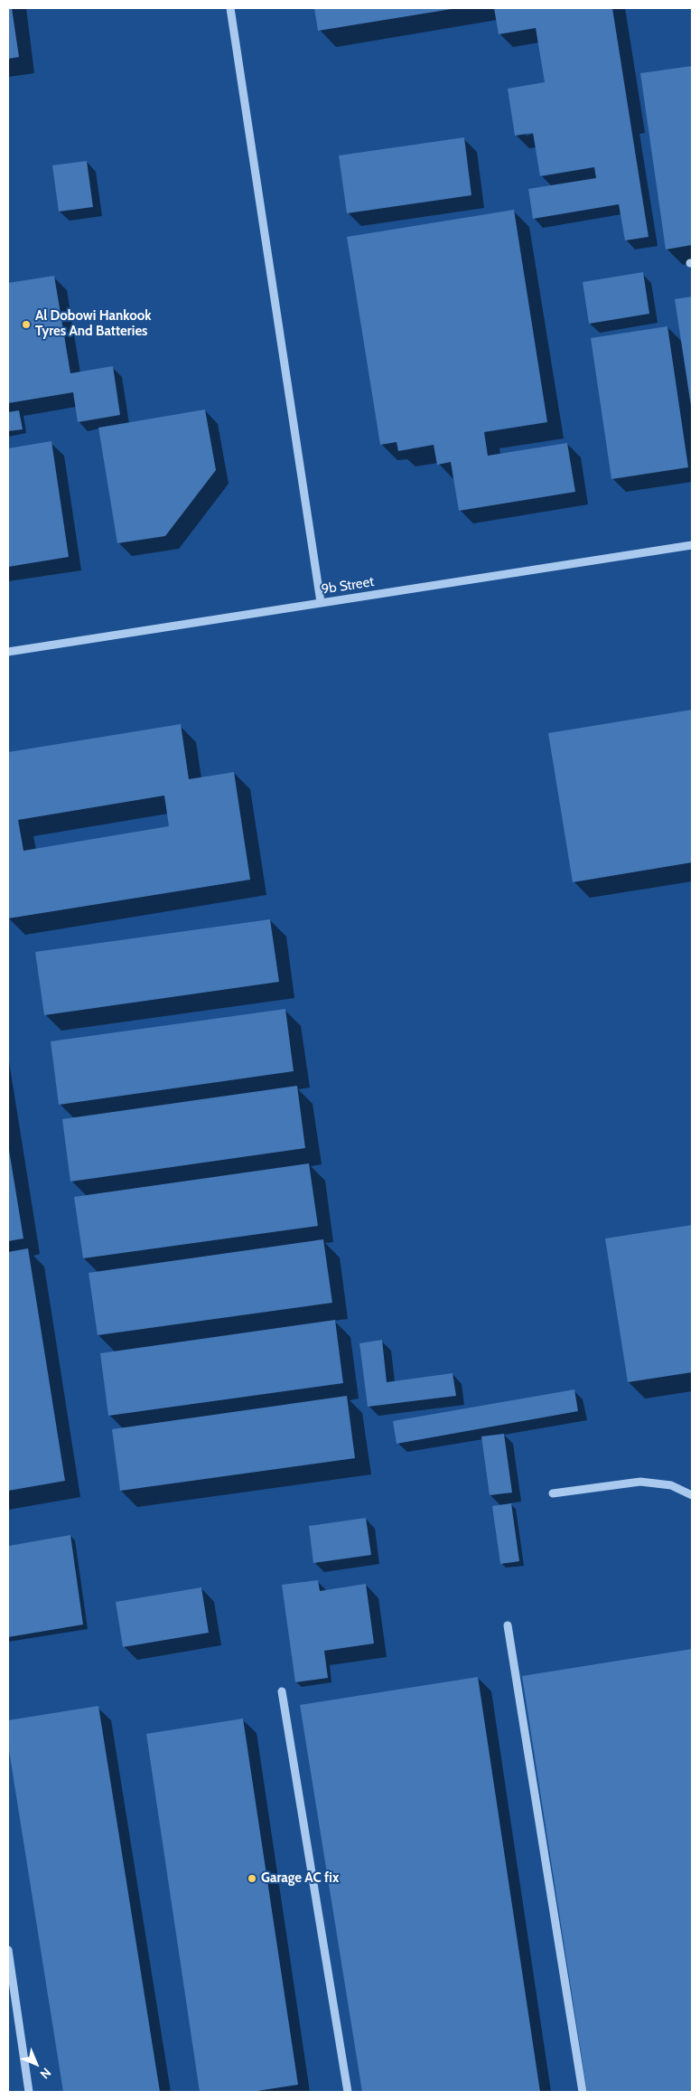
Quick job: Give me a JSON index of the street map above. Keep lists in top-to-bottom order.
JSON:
{
  "streets": {
    "lane": ["9b Street"]
  },
  "places": ["Al Dobowi Hankook Tyres And Batteries", "Garage AC fix"],
  "north": "bottom right"
}
